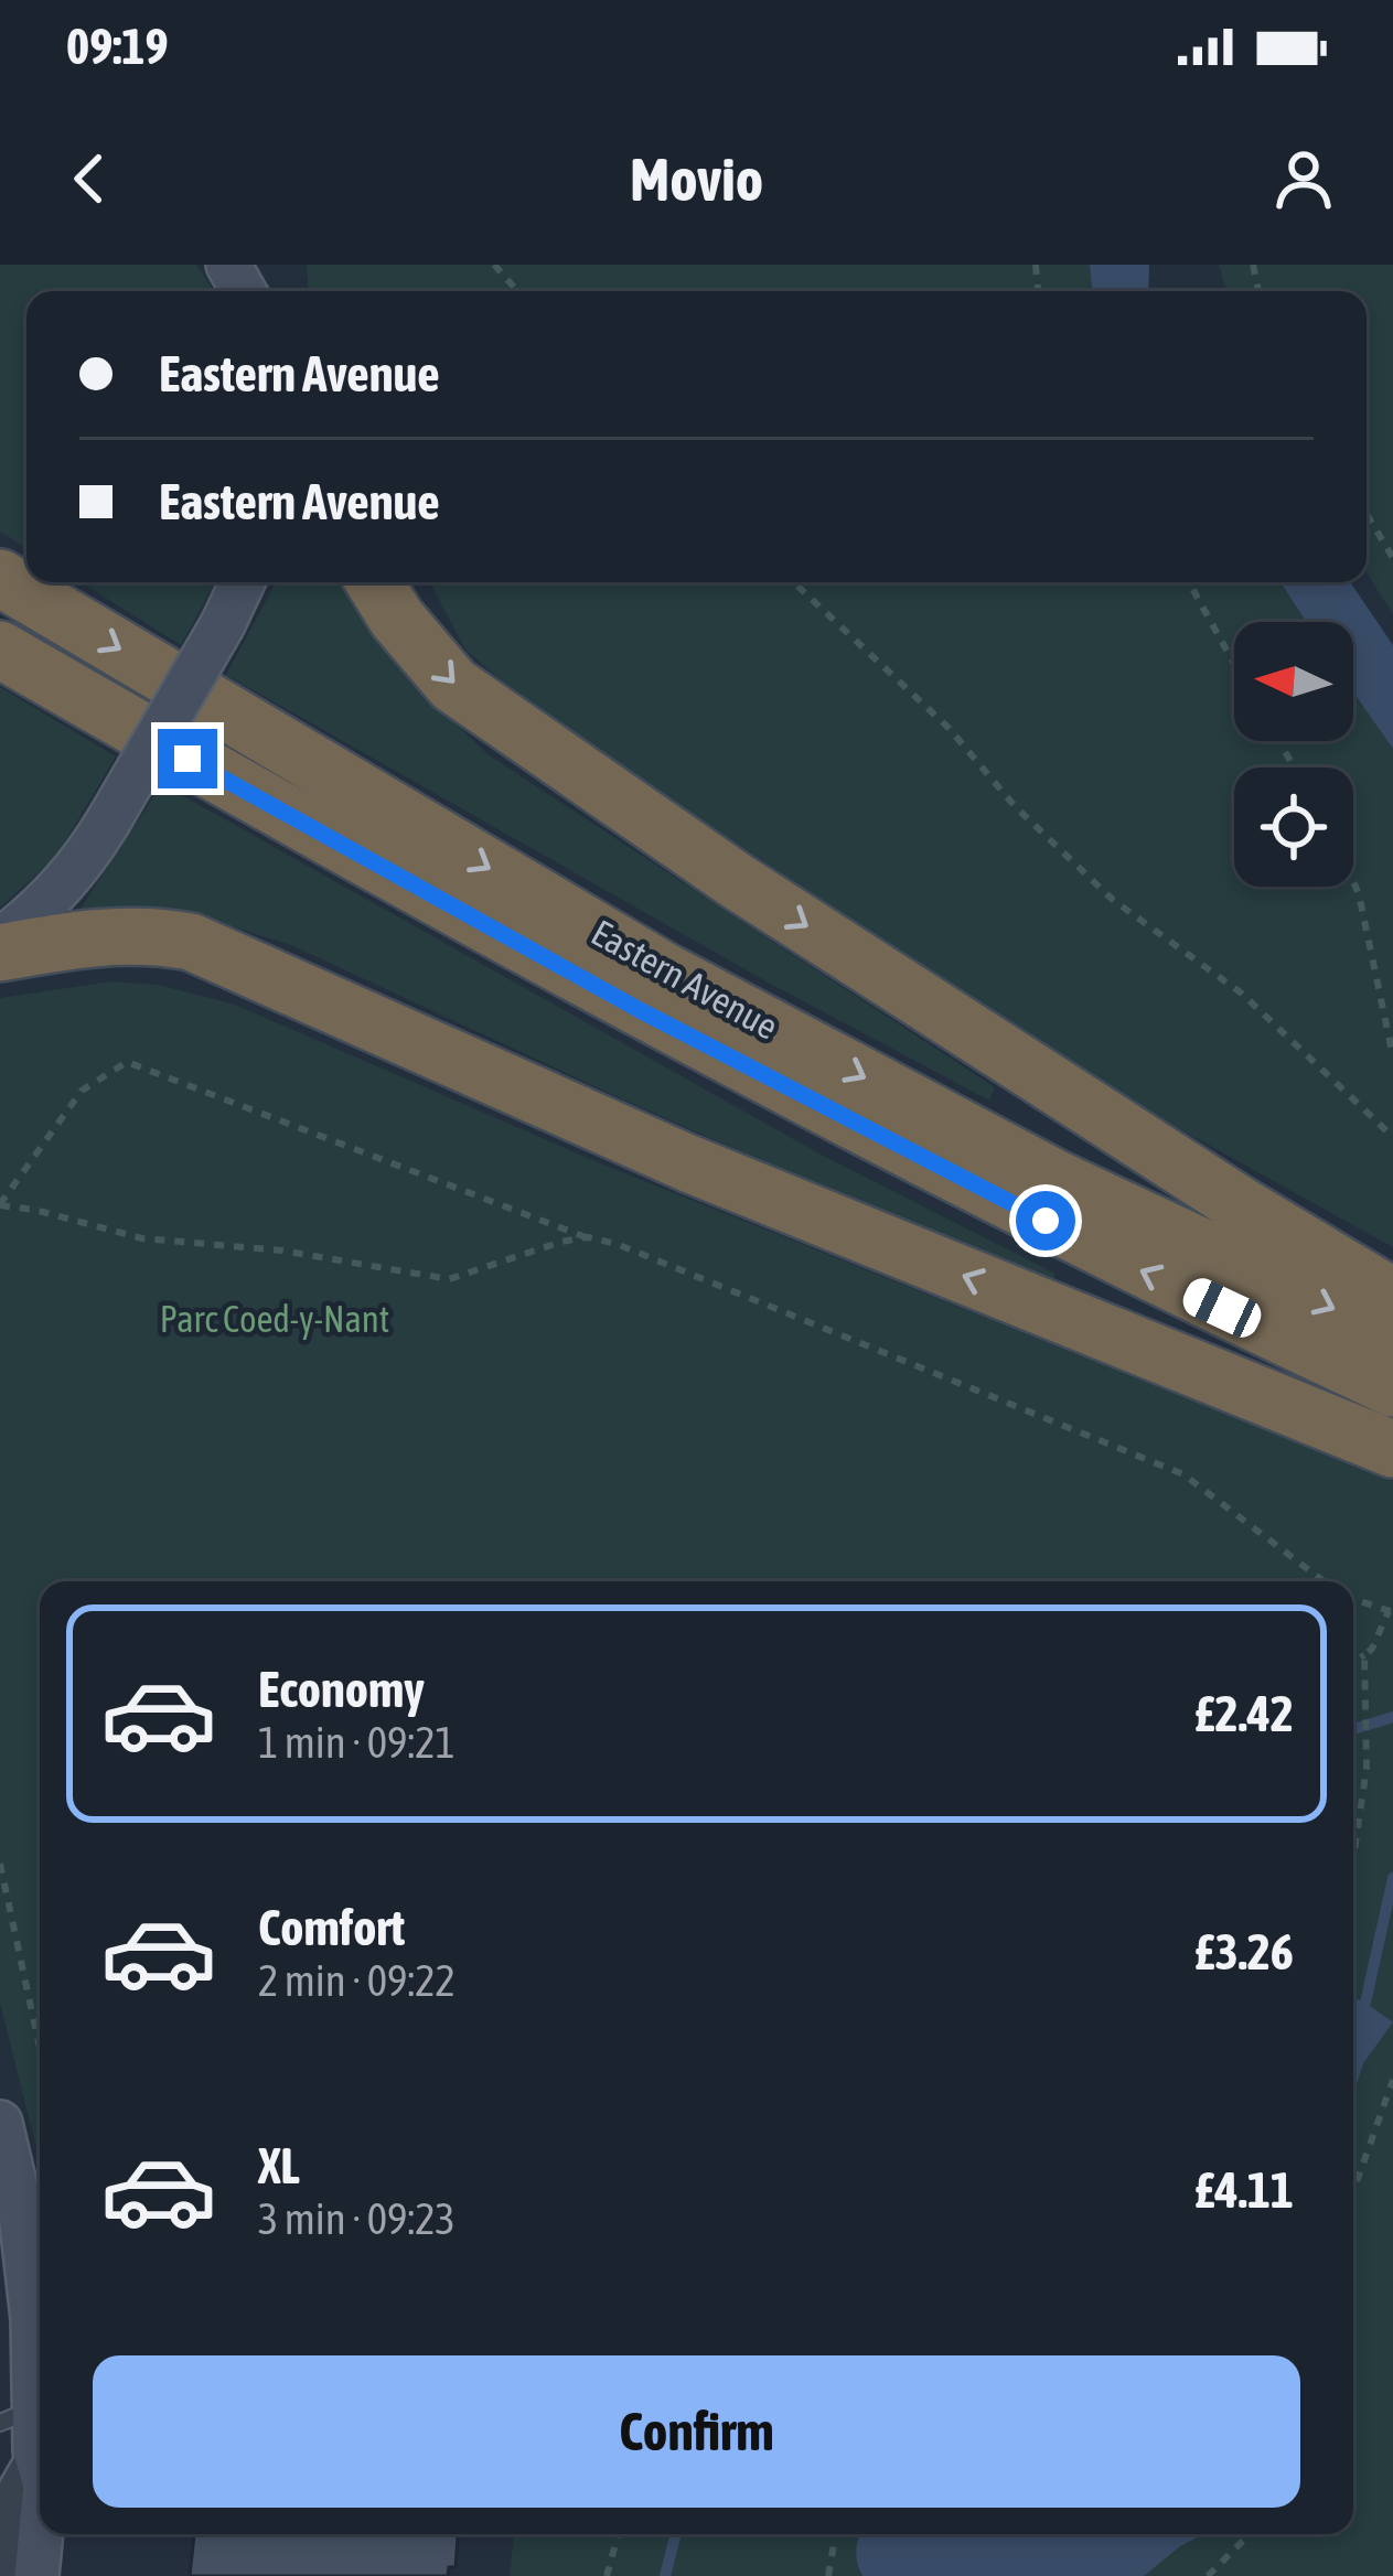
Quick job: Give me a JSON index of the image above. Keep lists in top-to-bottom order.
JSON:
{
  "streets": {
    "highway": ["Eastern Avenue"]
  },
  "parks": ["Parc Coed-y-Nant"],
  "north": "left",
  "page": {
    "status": "09:19",
    "header": "Movio",
    "banner": ["Eastern Avenue", "Eastern Avenue"],
    "list": [
      {
        "name": "Economy",
        "note": "1 min · 09:21",
        "value": "£2.42"
      },
      {
        "name": "Comfort",
        "note": "2 min · 09:22",
        "value": "£3.26"
      },
      {
        "name": "XL",
        "note": "3 min · 09:23",
        "value": "£4.11"
      }
    ],
    "buttons": "Confirm"
  }
}
